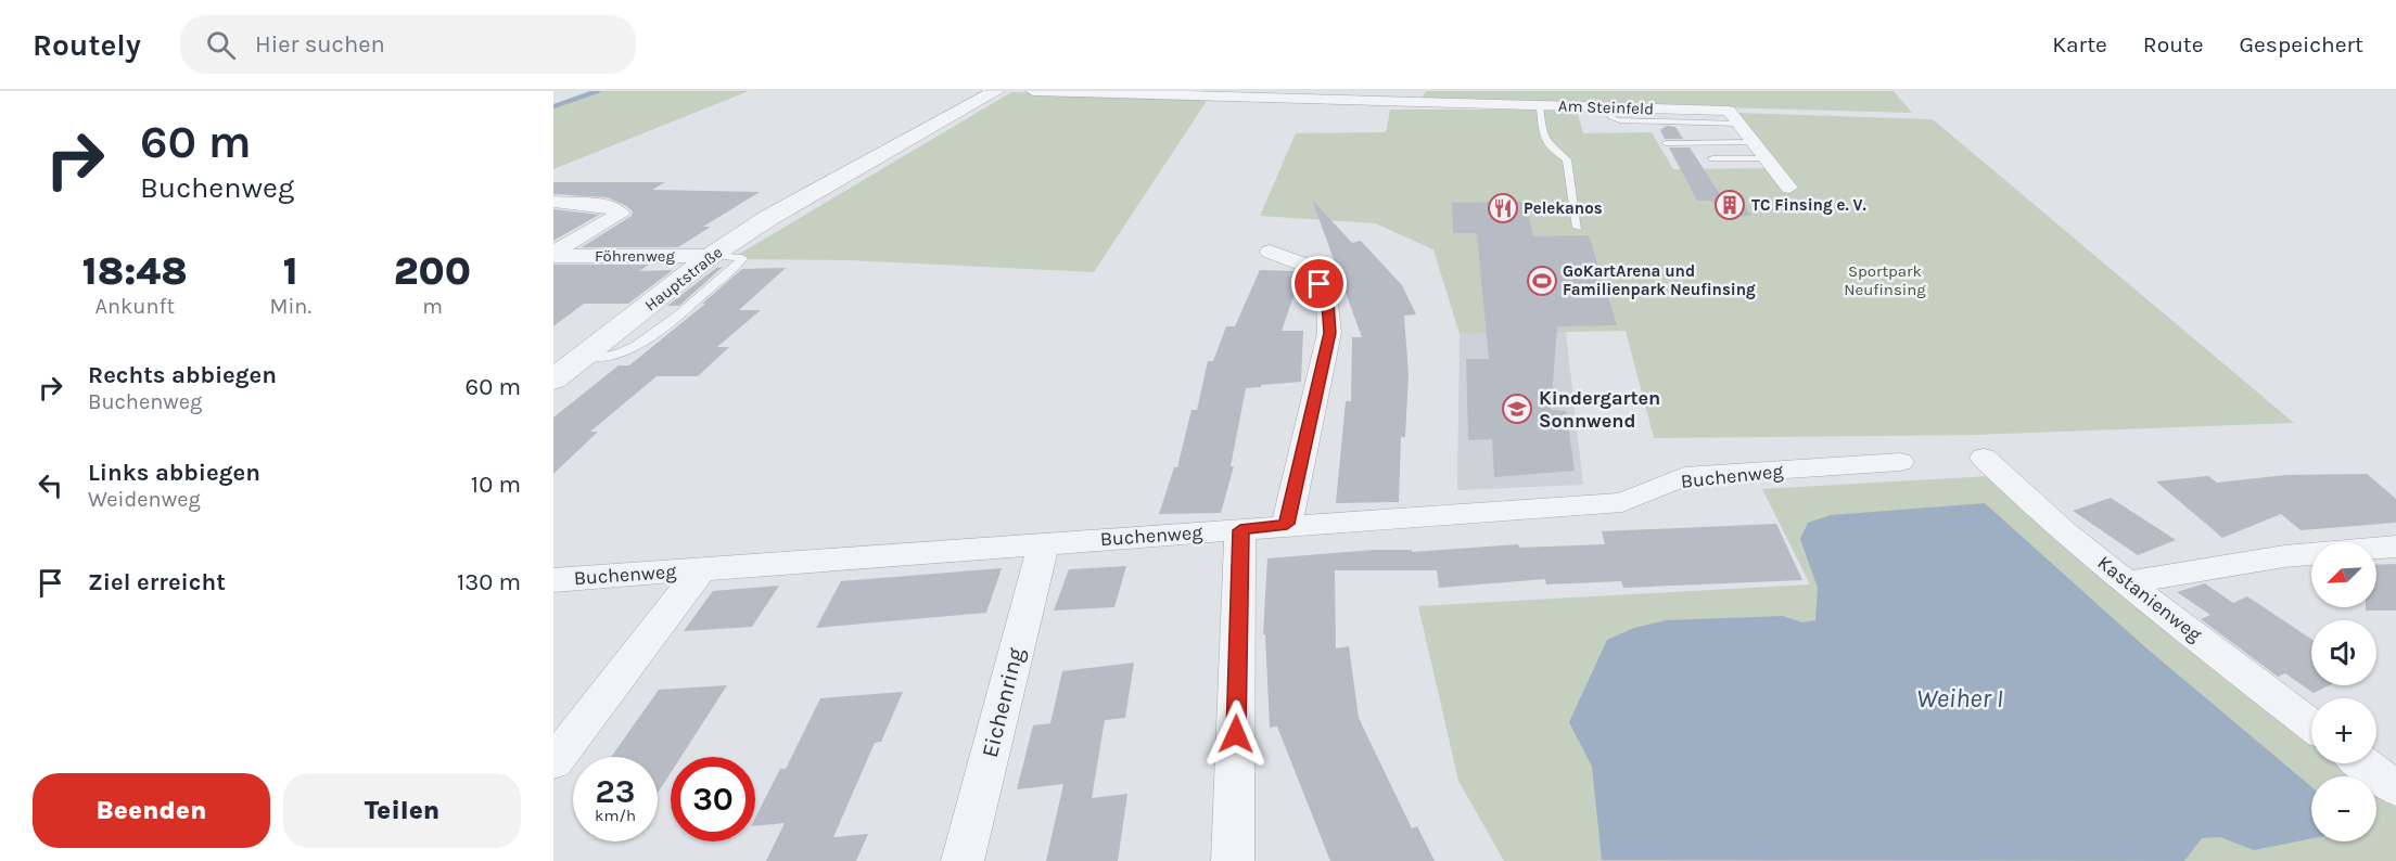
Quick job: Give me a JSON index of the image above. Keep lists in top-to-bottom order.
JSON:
{
  "streets": {
    "street": [
      "Am Steinfeld",
      "Föhrenweg",
      "Hauptstraße",
      "Buchenweg",
      "Kastanienweg",
      "Eichenring"
    ]
  },
  "crossings": [
    ["Föhrenweg", "Hauptstraße"],
    ["Buchenweg", "Eichenring"]
  ],
  "water": ["Weiher I"],
  "parks": ["Sportpark Neufinsing"],
  "places": {
    "building": ["TC Finsing e. V."],
    "restaurant": ["Pelekanos"],
    "sports": ["GoKartArena und Familienpark Neufinsing"],
    "school or university": ["Kindergarten Sonnwend"]
  },
  "north": "bottom left",
  "page": {
    "header": "Routely",
    "search": "Hier suchen",
    "nav": ["Karte", "Route", "Gespeichert"],
    "turn": ["60 m", "Buchenweg"],
    "eta": [
      "18:48",
      "Ankunft",
      "1",
      "Min.",
      "200",
      "m"
    ],
    "list": [
      {
        "name": "Rechts abbiegen",
        "note": "Buchenweg",
        "value": "60 m"
      },
      {
        "name": "Links abbiegen",
        "note": "Weidenweg",
        "value": "10 m"
      },
      {
        "name": "Ziel erreicht",
        "value": "130 m"
      }
    ],
    "map_buttons": ["+", "−"],
    "speed": "23 km/h",
    "limit": "30",
    "buttons": ["Beenden", "Teilen"]
  }
}
